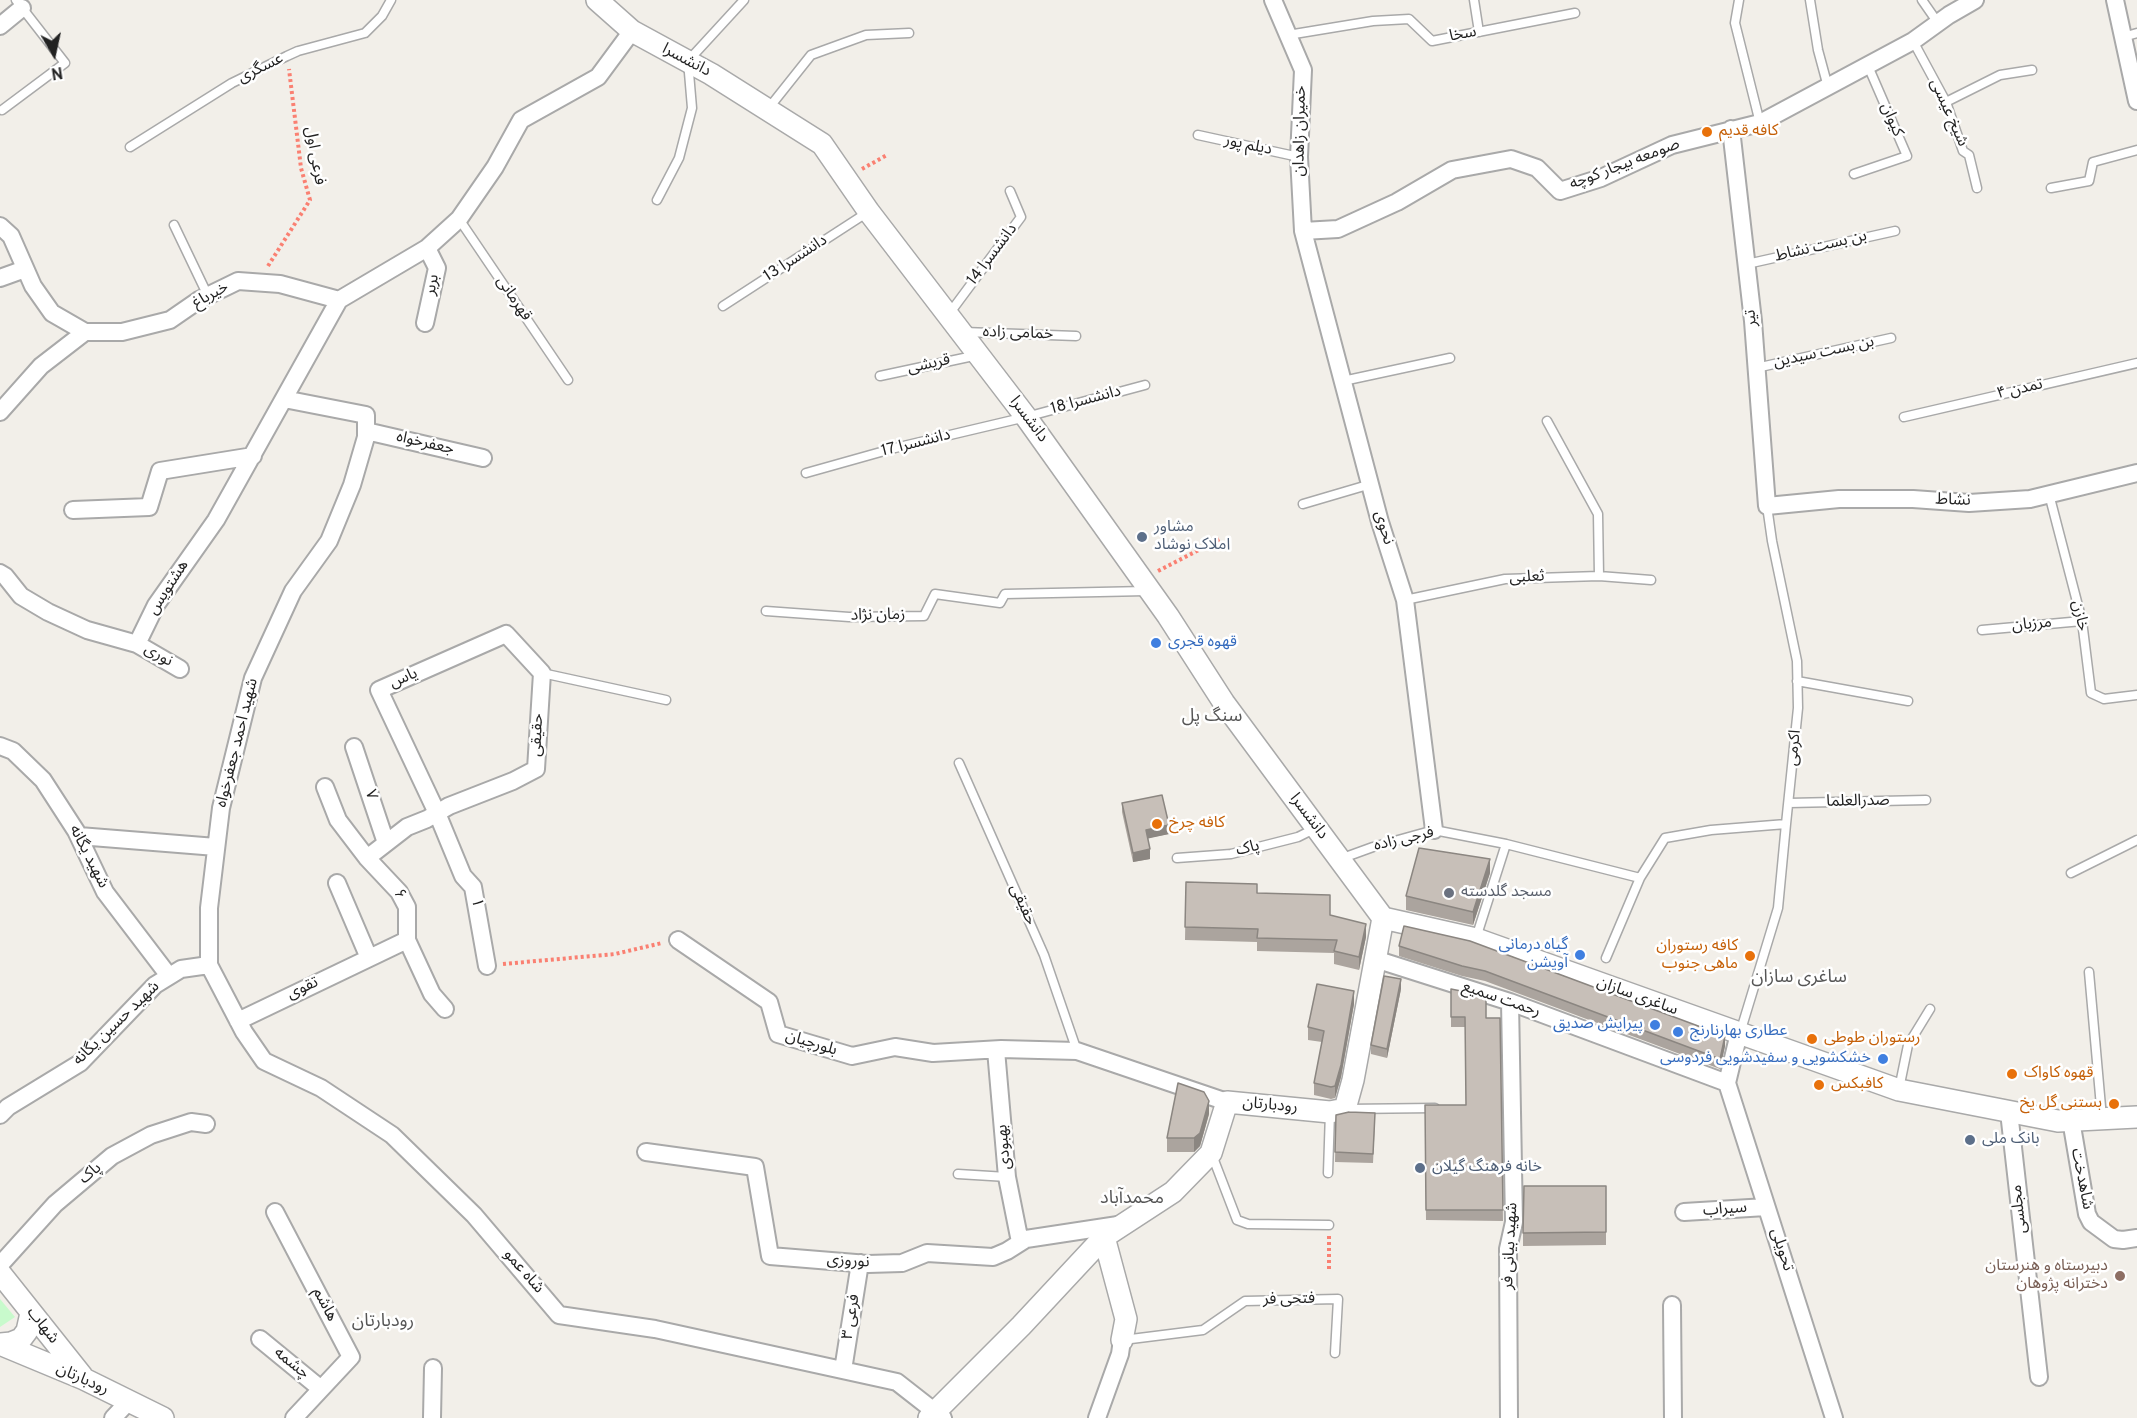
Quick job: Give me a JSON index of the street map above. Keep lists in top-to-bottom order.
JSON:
{
  "streets": {
    "street": [
      "دانشسرا",
      "خمیران زاهدان",
      "صومعه بیجار کوچه",
      "بربر",
      "خیرباغ",
      "تیر",
      "جعفرخواه",
      "نشاط",
      "نحوی",
      "هشتویس",
      "نوری",
      "یاس",
      "حقیقی",
      "شهید احمد جعفرخواه",
      "۷",
      "پاک",
      "شهید یگانه",
      "۶",
      "۱",
      "تقوی",
      "ساغری سازان",
      "رحمت سمیع",
      "شهید حسین یگانه",
      "بلورچیان",
      "رودبارتان",
      "بهبودی",
      "شاهدخت",
      "مجلسی",
      "سیراب",
      "شهید بیانی فر",
      "تحویلی",
      "نوروزی",
      "شاه عمو",
      "هاشم",
      "فرعی ۳",
      "شهاب",
      "چشمه"
    ],
    "lane": [
      "سخا",
      "عسگری",
      "شیخ عیسی",
      "کیوان",
      "دیلم پور",
      "بن بست نشاط",
      "دانشسرا 14",
      "دانشسرا 13",
      "قهرمانی",
      "خمامی زاده",
      "بن بست سیدین",
      "قریشی",
      "تمدن ۴",
      "دانشسرا 18",
      "دانشسرا 17",
      "ثعلبی",
      "زمان نژاد",
      "خازن",
      "مرزبان",
      "اکرمی",
      "صدرالعلما",
      "فرجی زاده",
      "فتحی فر"
    ],
    "path": ["فرعی اول"]
  },
  "crossings": [
    ["سخا", "خمیران زاهدان"],
    ["دانشسرا", "دانشسرا 14"],
    ["دانشسرا", "دانشسرا 13"],
    ["دانشسرا", "خمامی زاده"],
    ["دانشسرا", "قریشی"],
    ["دانشسرا", "دانشسرا 18"],
    ["دانشسرا", "دانشسرا 17"],
    ["دانشسرا", "زمان نژاد"],
    ["دانشسرا", "فرجی زاده"],
    ["دانشسرا", "پاک"],
    ["دانشسرا", "ساغری سازان"],
    ["عسگری", "فرعی اول"],
    ["شیخ عیسی", "صومعه بیجار کوچه"],
    ["کیوان", "صومعه بیجار کوچه"],
    ["خمیران زاهدان", "دیلم پور"],
    ["خمیران زاهدان", "صومعه بیجار کوچه"],
    ["خمیران زاهدان", "نحوی"],
    ["فرعی اول", "خیرباغ"],
    ["صومعه بیجار کوچه", "تیر"],
    ["صومعه بیجار کوچه", "نحوی"],
    ["بن بست نشاط", "تیر"],
    ["دانشسرا 14", "خمامی زاده"],
    ["خیرباغ", "هشتویس"],
    ["تیر", "بن بست سیدین"],
    ["تیر", "نشاط"],
    ["تیر", "اکرمی"],
    ["دانشسرا 18", "دانشسرا 17"],
    ["جعفرخواه", "شهید احمد جعفرخواه"],
    ["نشاط", "خازن"],
    ["نشاط", "اکرمی"],
    ["نحوی", "ثعلبی"],
    ["نحوی", "فرجی زاده"],
    ["هشتویس", "نوری"],
    ["خازن", "مرزبان"],
    ["یاس", "حقیقی"],
    ["یاس", "۱"],
    ["حقیقی", "۷"],
    ["حقیقی", "۶"],
    ["حقیقی", "۱"],
    ["حقیقی", "بلورچیان"],
    ["شهید احمد جعفرخواه", "شهید حسین یگانه"],
    ["شهید احمد جعفرخواه", "شاه عمو"],
    ["اکرمی", "صدرالعلما"],
    ["اکرمی", "ساغری سازان"],
    ["شهید یگانه", "شهید حسین یگانه"],
    ["۶", "تقوی"],
    ["تقوی", "شاه عمو"],
    ["ساغری سازان", "شاهدخت"],
    ["ساغری سازان", "مجلسی"],
    ["رحمت سمیع", "شهید بیانی فر"],
    ["رحمت سمیع", "تحویلی"],
    ["شهید حسین یگانه", "شاه عمو"],
    ["بلورچیان", "رودبارتان"],
    ["بلورچیان", "بهبودی"],
    ["رودبارتان", "نوروزی"],
    ["رودبارتان", "شاه عمو"],
    ["رودبارتان", "شهاب"],
    ["بهبودی", "نوروزی"],
    ["سیراب", "تحویلی"],
    ["نوروزی", "فرعی ۳"],
    ["شاه عمو", "فرعی ۳"],
    ["هاشم", "چشمه"]
  ],
  "districts": [
    "سنگ پل",
    "ساغری سازان",
    "محمدآباد",
    "رودبارتان"
  ],
  "places": [
    "کافه قدیم",
    "مشاور املاک نوشاد",
    "قهوه قجری",
    "کافه چرخ",
    "مسجد گلدسته",
    "گیاه درمانی آویشن",
    "کافه رستوران ماهی جنوب",
    "پیرایش صدیق",
    "عطاری بهارنارنج",
    "رستوران طوطی",
    "خشکشویی و سفیدشویی فردوسی",
    "قهوه کاواک",
    "کافبکس",
    "بستنی گل یخ",
    "بانک ملی",
    "خانه فرهنگ گیلان",
    "دبیرستاه و هنرستان دخترانه پژوهان"
  ],
  "north": "bottom"
}
